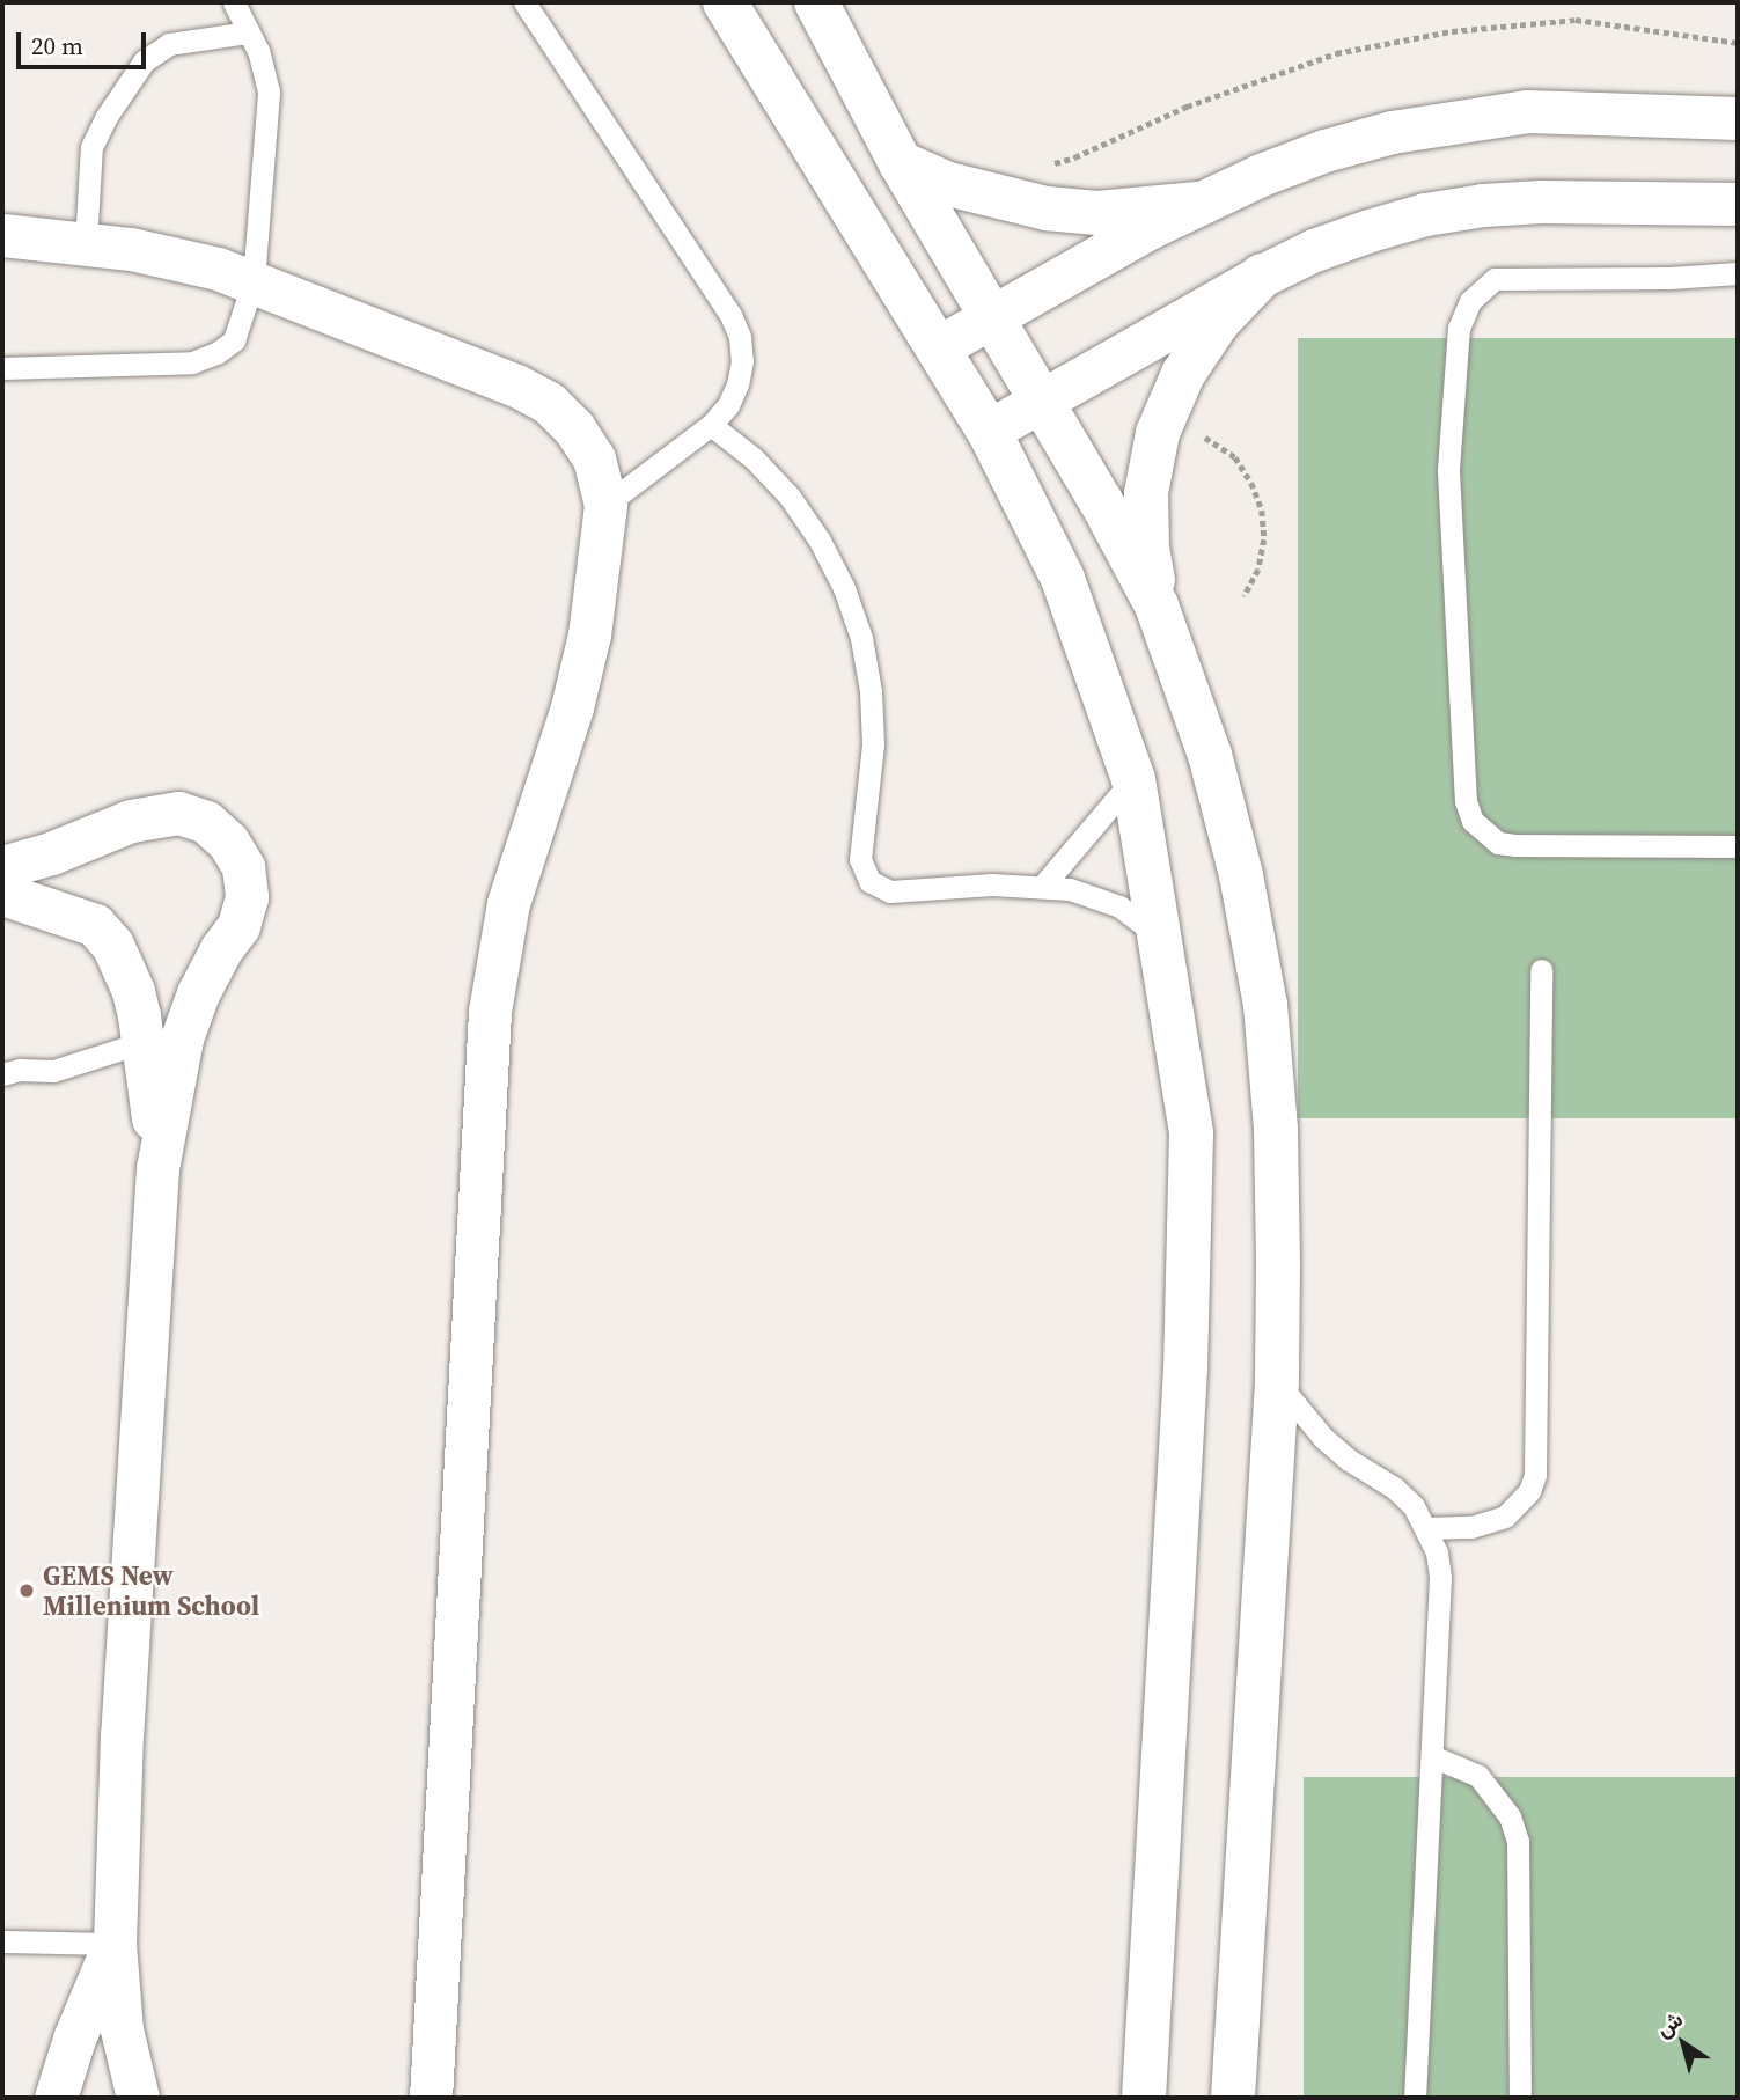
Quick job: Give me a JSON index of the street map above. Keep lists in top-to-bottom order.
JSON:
{
  "places": ["GEMS New Millenium School"],
  "scale_bar": "20 m",
  "north": "top left"
}
